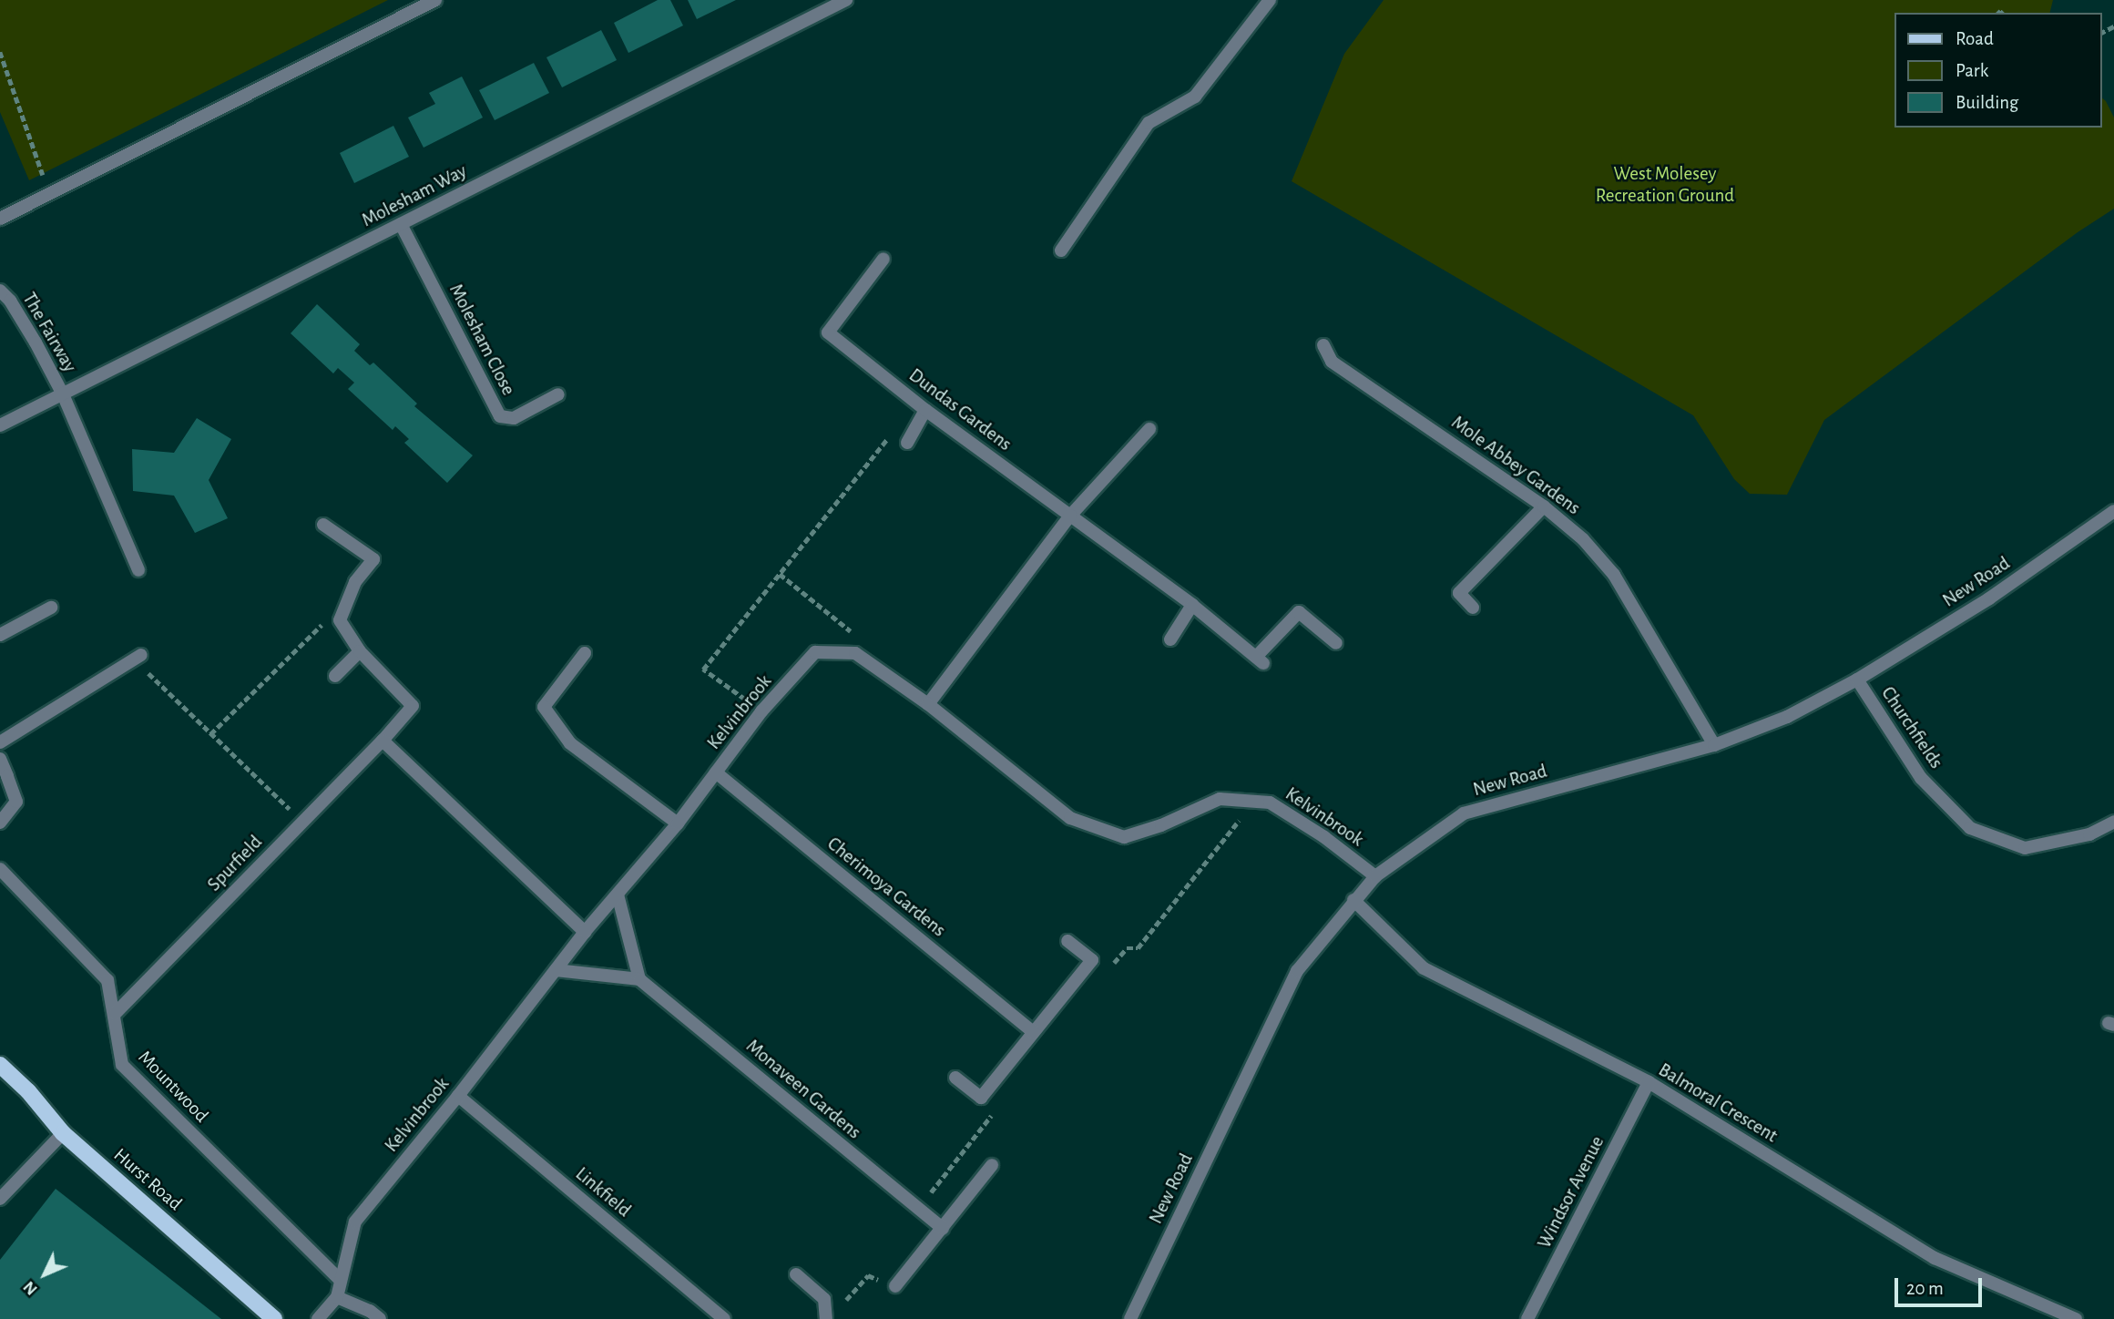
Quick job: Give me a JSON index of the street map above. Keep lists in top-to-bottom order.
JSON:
{
  "streets": {
    "main road": ["Hurst Road"],
    "street": [
      "Molesham Way",
      "The Fairway",
      "Molesham Close",
      "Dundas Gardens",
      "Mole Abbey Gardens",
      "New Road",
      "Kelvinbrook",
      "Churchfields",
      "Spurfield",
      "Cherimoya Gardens",
      "Mountwood",
      "Monaveen Gardens",
      "Balmoral Crescent",
      "Linkfield",
      "Windsor Avenue"
    ]
  },
  "crossings": [
    ["Molesham Way", "The Fairway"],
    ["Molesham Way", "Molesham Close"],
    ["Mole Abbey Gardens", "New Road"],
    ["New Road", "Kelvinbrook"],
    ["New Road", "Churchfields"],
    ["New Road", "Balmoral Crescent"],
    ["Kelvinbrook", "Cherimoya Gardens"],
    ["Kelvinbrook", "Mountwood"],
    ["Kelvinbrook", "Linkfield"],
    ["Spurfield", "Mountwood"],
    ["Balmoral Crescent", "Windsor Avenue"]
  ],
  "parks": ["West Molesey Recreation Ground"],
  "legend": ["Road", "Park", "Building"],
  "scale_bar": "20 m",
  "north": "bottom left"
}
